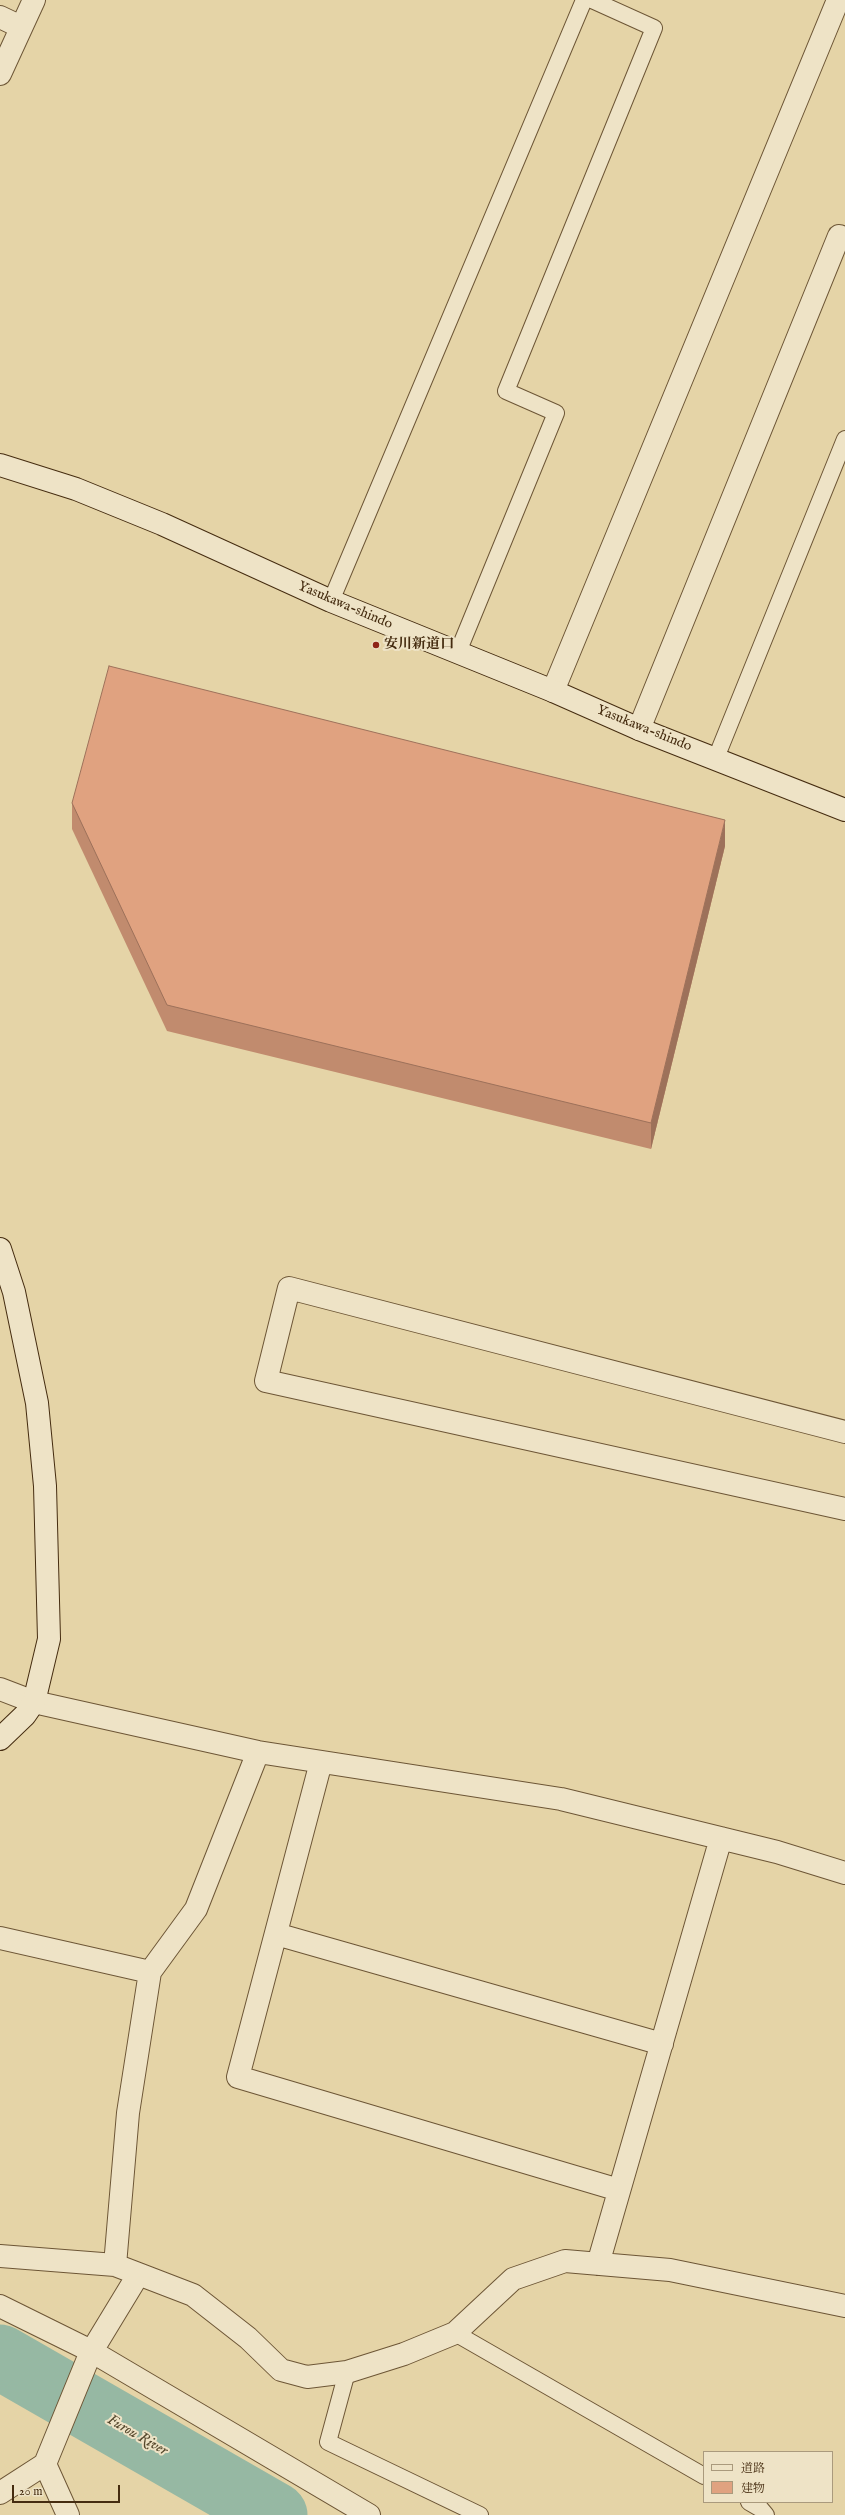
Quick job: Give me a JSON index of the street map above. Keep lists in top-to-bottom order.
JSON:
{
  "streets": {
    "street": ["Yasukawa-shindo"]
  },
  "water": ["Furou River"],
  "places": ["安川新道口"],
  "legend": ["道路", "建物"],
  "scale_bar": "20 m"
}
